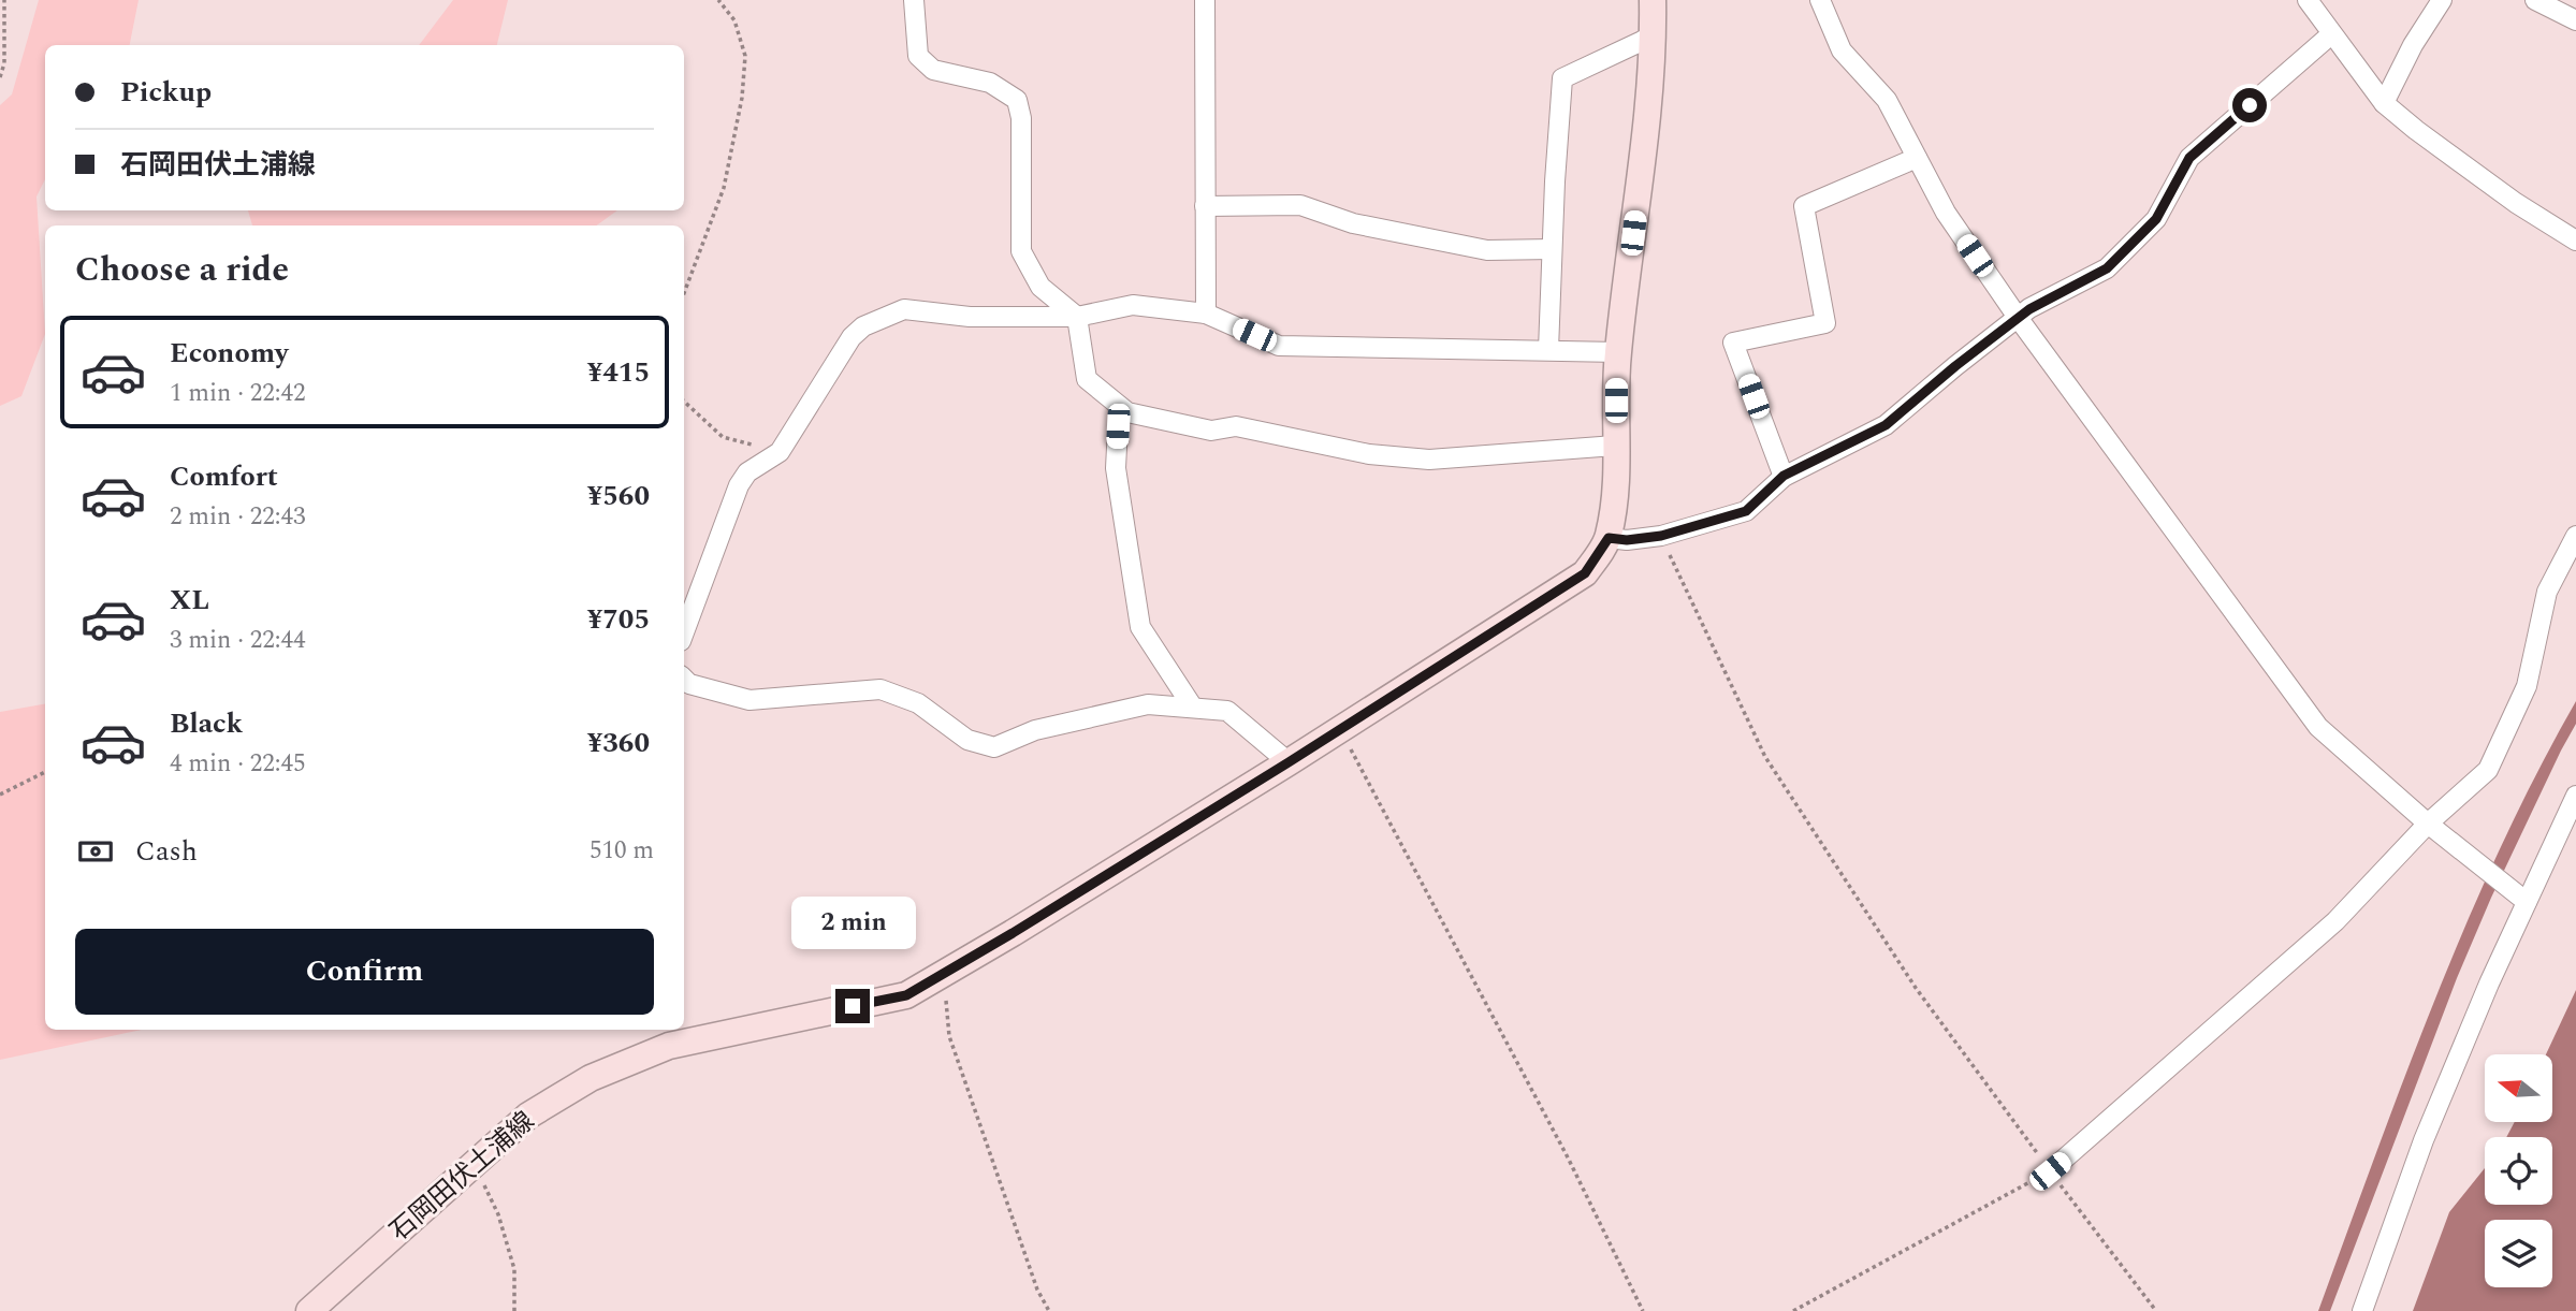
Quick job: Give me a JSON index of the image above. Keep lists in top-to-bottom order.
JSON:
{
  "streets": {
    "main road": ["石岡田伏土浦線"]
  },
  "north": "left",
  "page": {
    "banner": ["Pickup", "石岡田伏土浦線"],
    "heading": "Choose a ride",
    "list": [
      {
        "name": "Economy",
        "note": "1 min · 22:42",
        "value": "¥415"
      },
      {
        "name": "Comfort",
        "note": "2 min · 22:43",
        "value": "¥560"
      },
      {
        "name": "XL",
        "note": "3 min · 22:44",
        "value": "¥705"
      },
      {
        "name": "Black",
        "note": "4 min · 22:45",
        "value": "¥360"
      }
    ],
    "pay": ["Cash", "510 m"],
    "bubble": "2 min",
    "buttons": "Confirm"
  }
}
